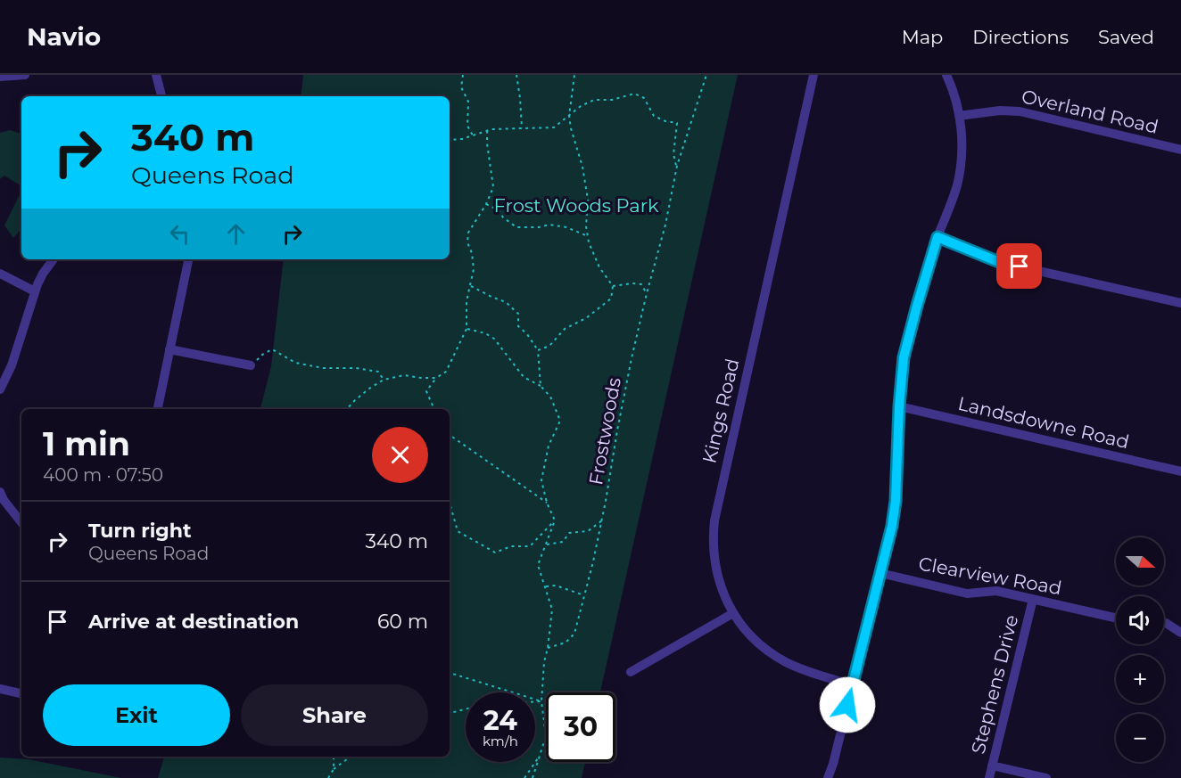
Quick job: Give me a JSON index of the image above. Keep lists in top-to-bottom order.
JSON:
{
  "streets": {
    "street": [
      "Overland Road",
      "Kings Road",
      "Landsdowne Road",
      "Clearview Road",
      "Stephens Drive"
    ],
    "path": ["Frostwoods"]
  },
  "crossings": [
    ["Clearview Road", "Stephens Drive"]
  ],
  "parks": ["Frost Woods Park"],
  "north": "right",
  "page": {
    "header": "Navio",
    "nav": ["Map", "Directions", "Saved"],
    "turn": ["340 m", "Queens Road"],
    "heading": ["1 min", "400 m · 07:50"],
    "list": [
      {
        "name": "Turn right",
        "note": "Queens Road",
        "value": "340 m"
      },
      {
        "name": "Arrive at destination",
        "value": "60 m"
      }
    ],
    "map_buttons": ["+", "−"],
    "buttons": ["Exit", "Share"],
    "speed": "24 km/h",
    "limit": "30"
  }
}
